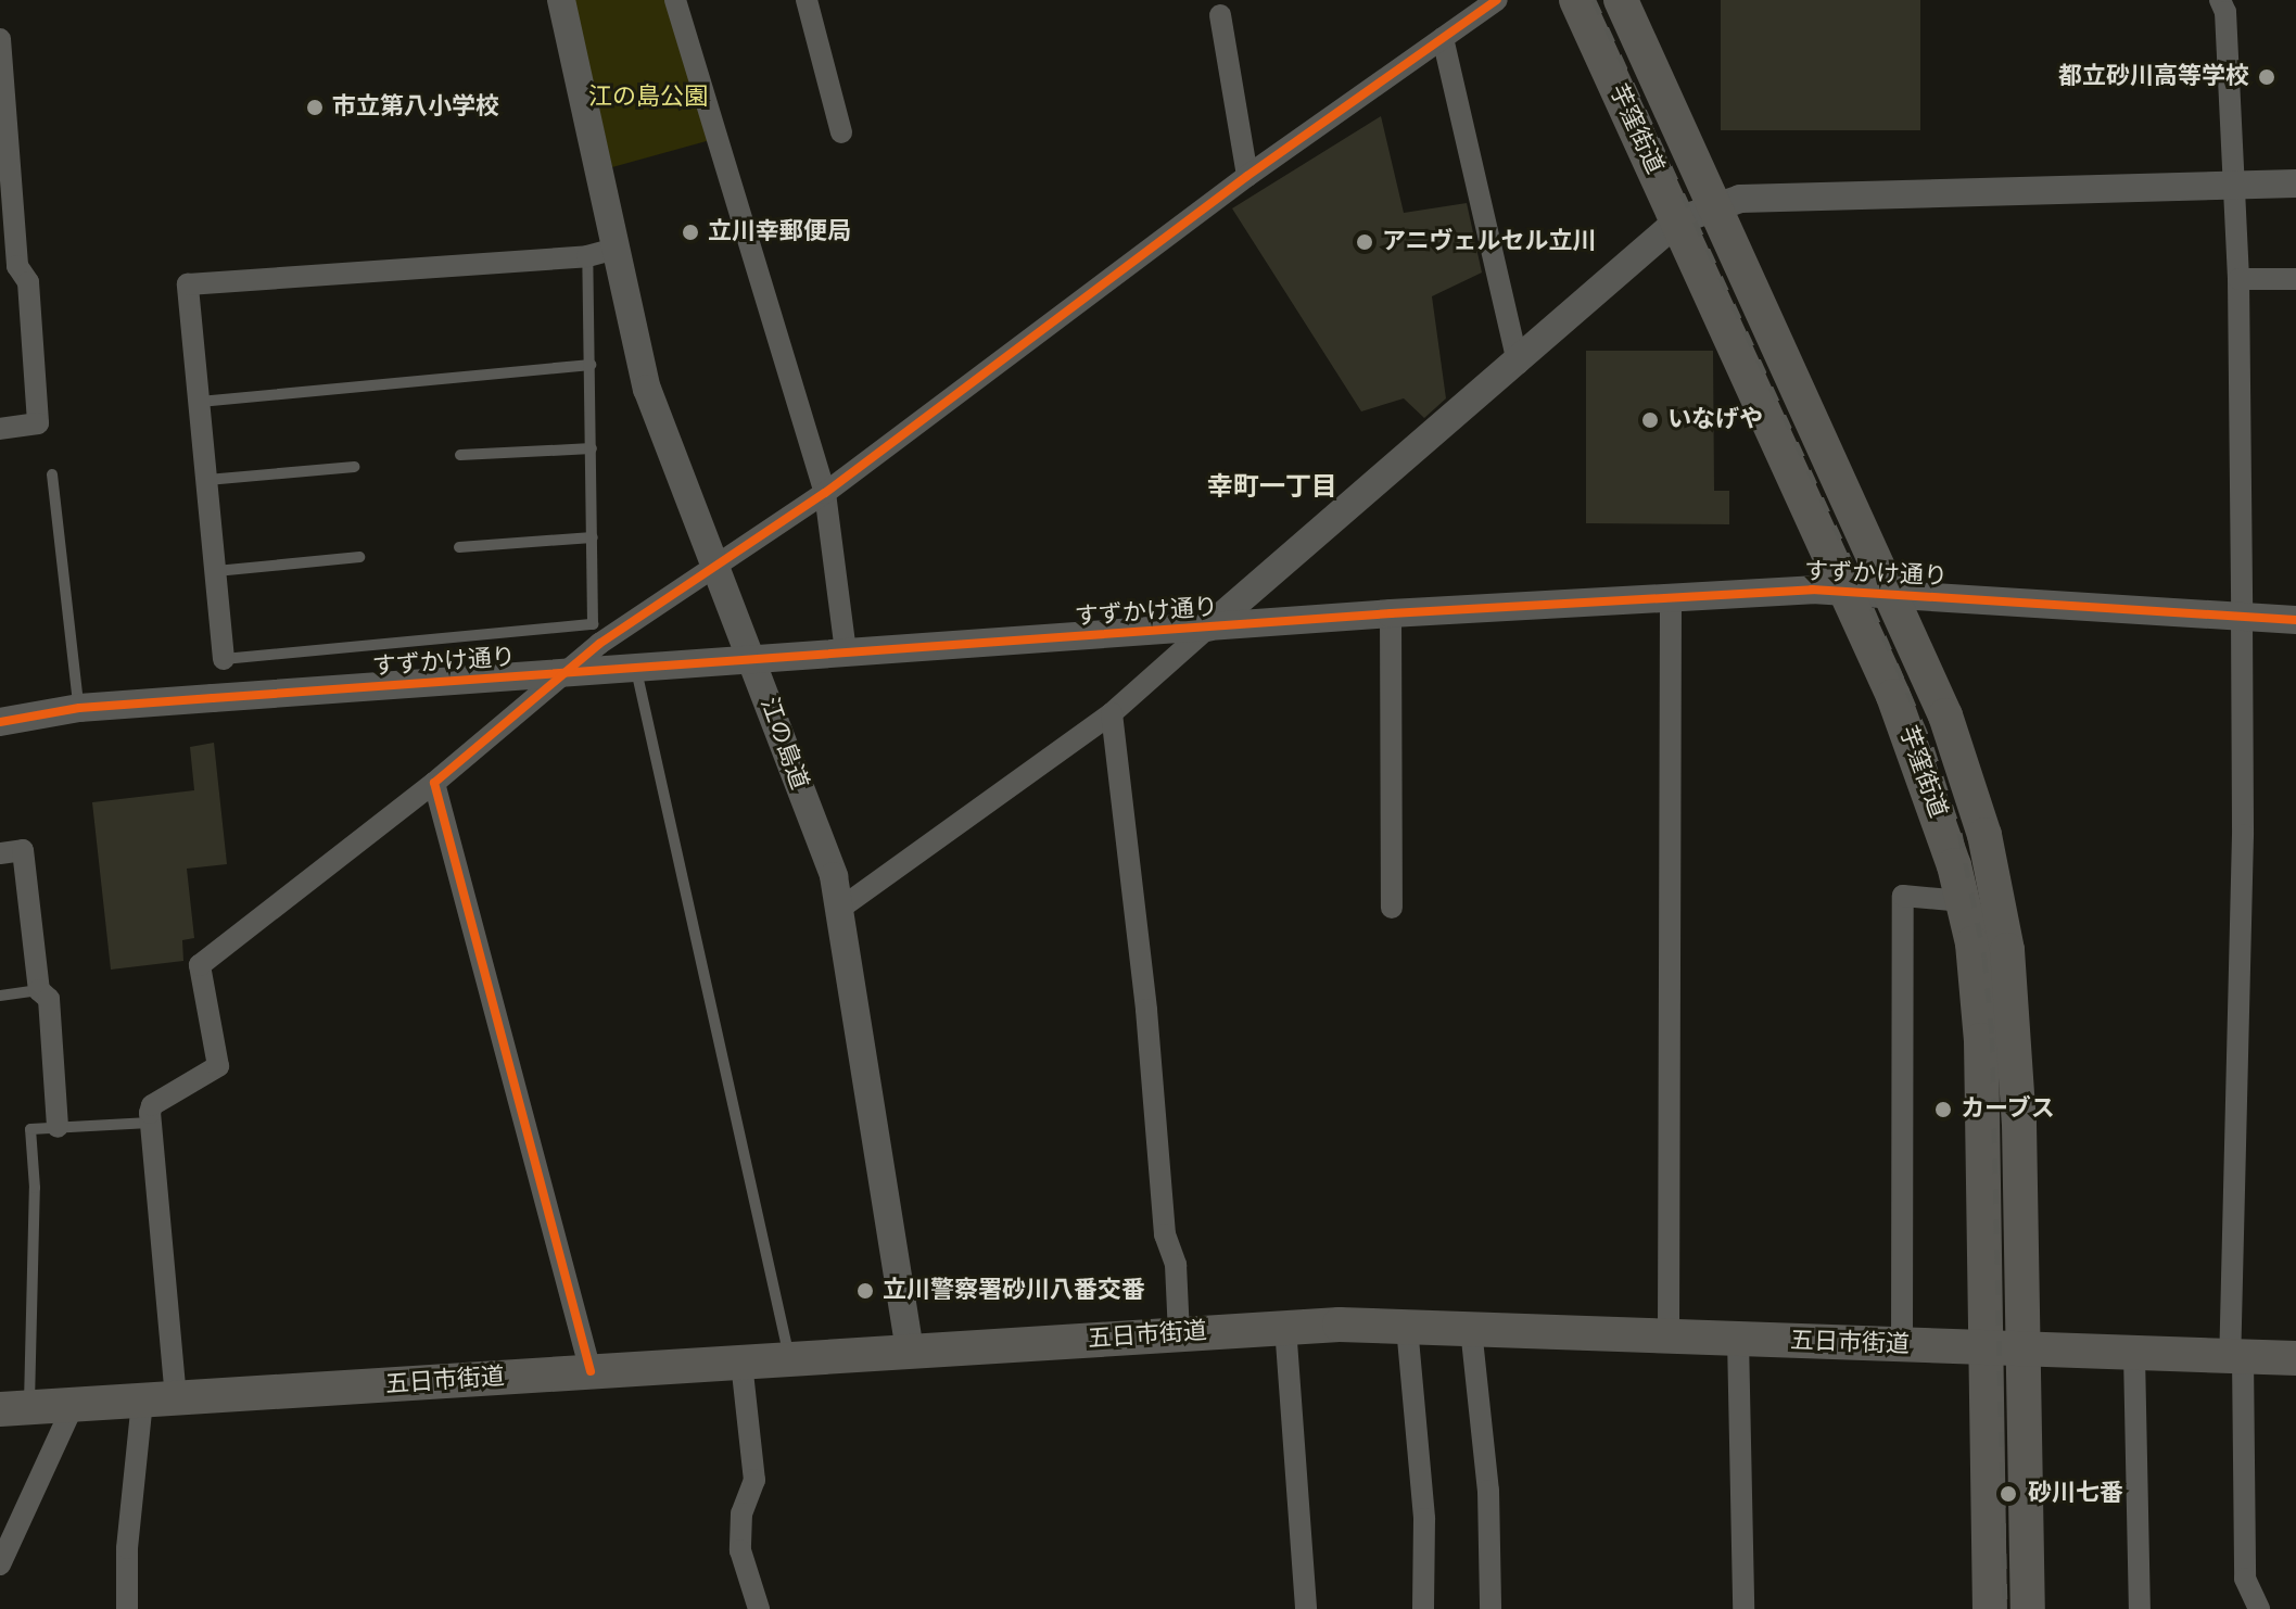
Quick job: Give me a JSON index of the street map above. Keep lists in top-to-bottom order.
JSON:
{
  "streets": {
    "main road": ["芋窪街道", "五日市街道"],
    "street": ["すずかけ通り", "江の島道"]
  },
  "crossings": [
    ["芋窪街道", "すずかけ通り"],
    ["芋窪街道", "五日市街道"],
    ["すずかけ通り", "江の島道"],
    ["江の島道", "五日市街道"]
  ],
  "districts": ["幸町一丁目"],
  "parks": ["江の島公園"],
  "places": [
    "都立砂川高等学校",
    "市立第八小学校",
    "立川幸郵便局",
    "アニヴェルセル立川",
    "いなげや",
    "カーブス",
    "立川警察署砂川八番交番",
    "砂川七番"
  ]
}
